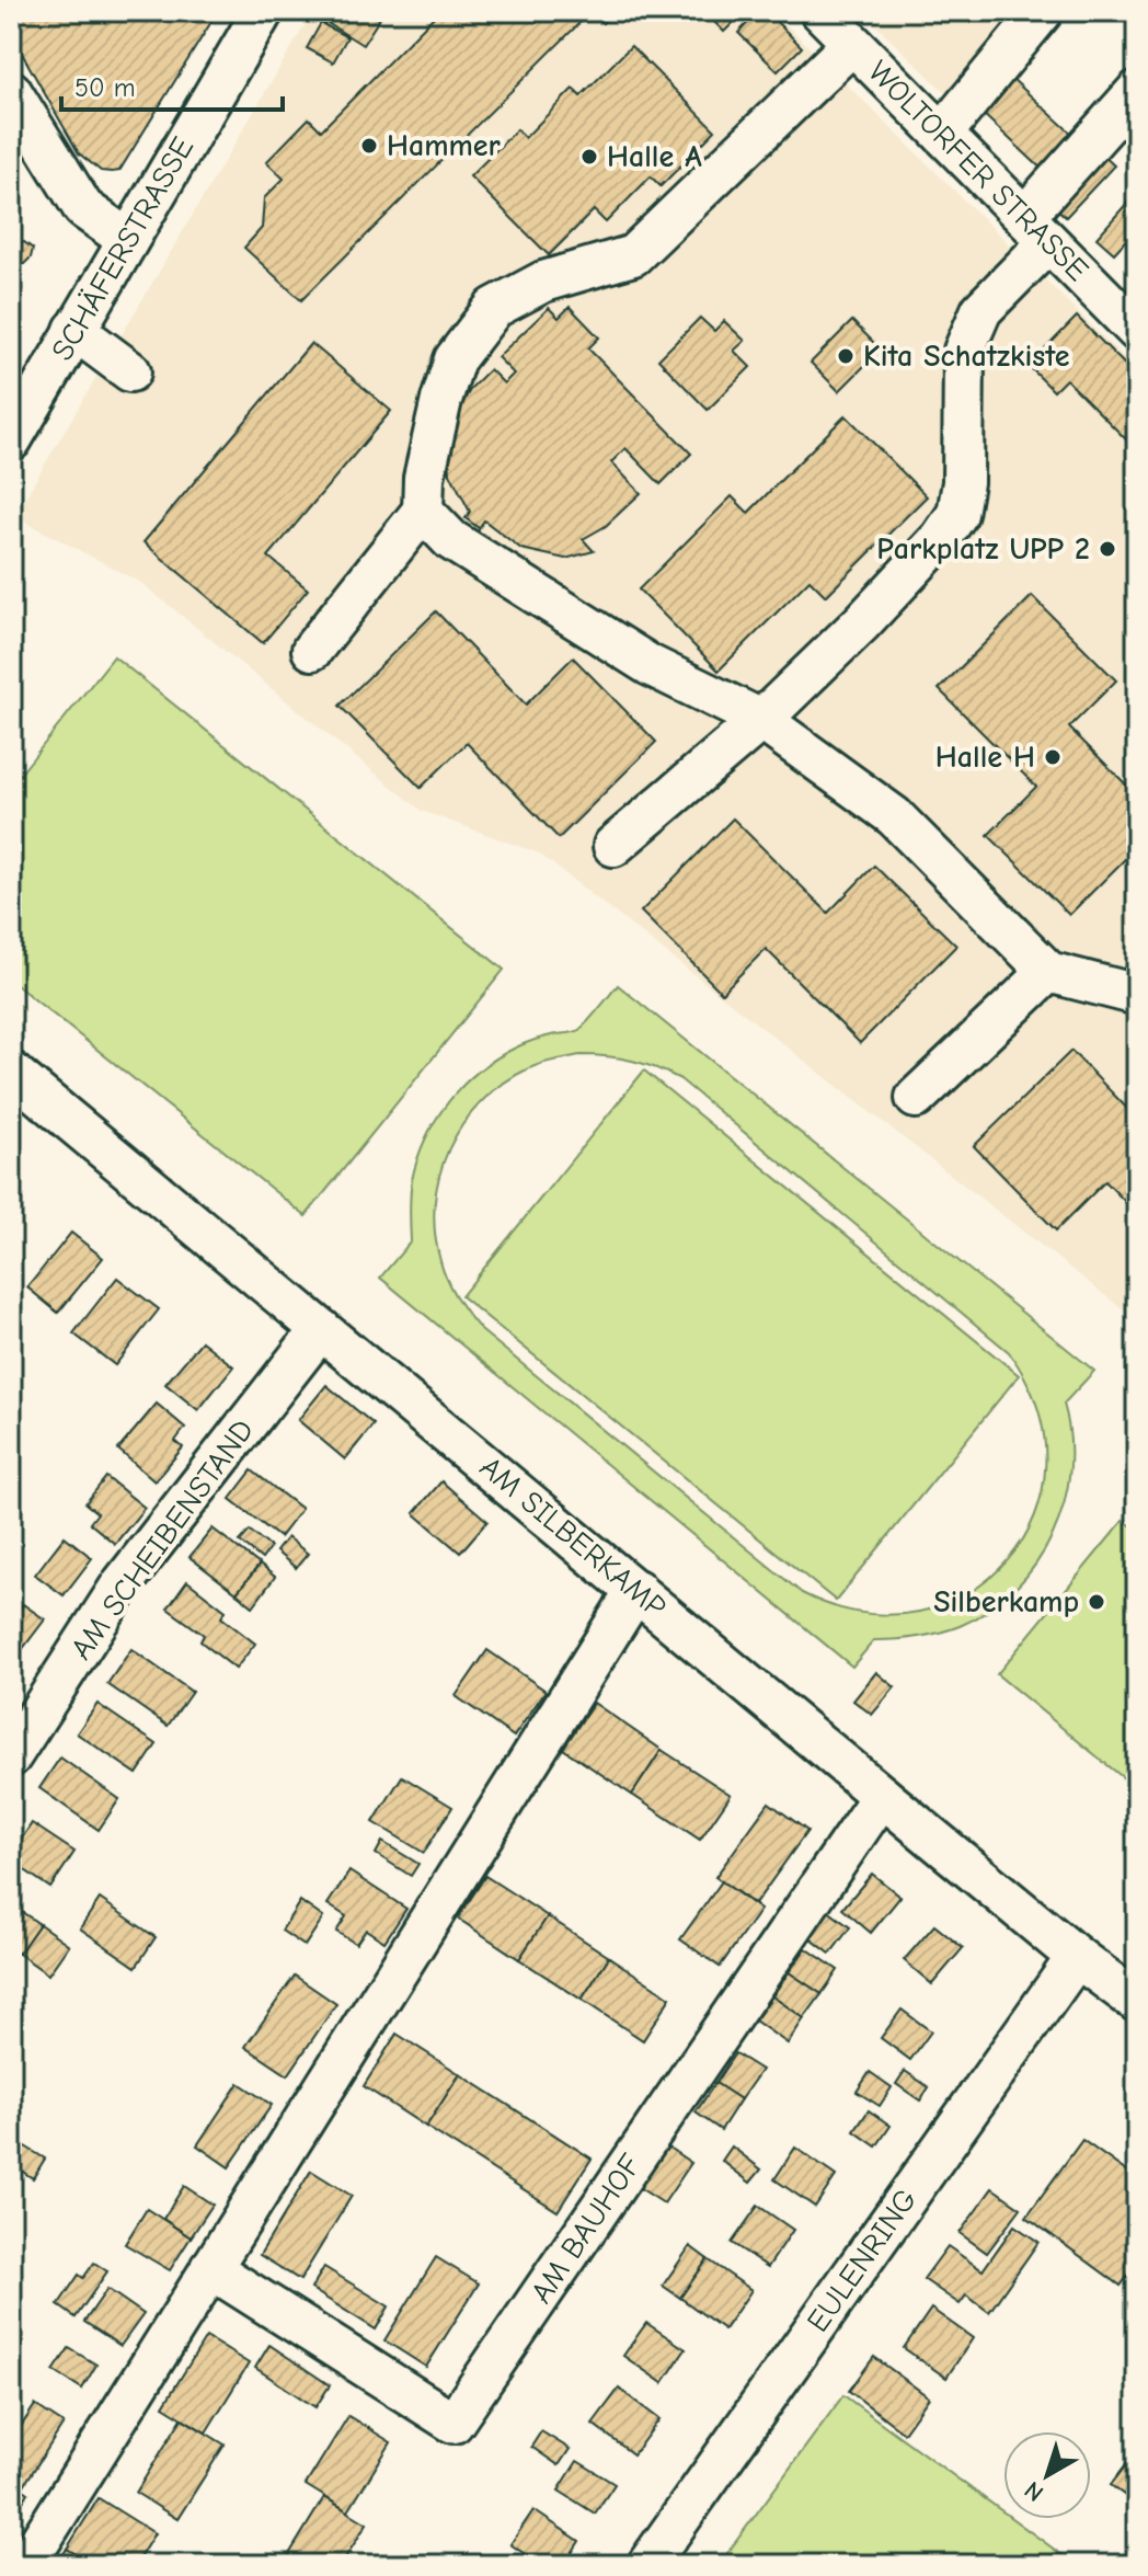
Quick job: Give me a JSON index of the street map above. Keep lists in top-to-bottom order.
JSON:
{
  "streets": {
    "street": [
      "WOLTORFER STRASSE",
      "SCHÄFERSTRASSE",
      "AM SILBERKAMP",
      "AM SCHEIBENSTAND",
      "AM BAUHOF",
      "EULENRING"
    ]
  },
  "crossings": [
    ["AM SILBERKAMP", "AM SCHEIBENSTAND"],
    ["AM SILBERKAMP", "AM BAUHOF"],
    ["AM SILBERKAMP", "EULENRING"]
  ],
  "places": [
    "Hammer",
    "Halle A",
    "Kita Schatzkiste",
    "Parkplatz UPP 2",
    "Halle H",
    "Silberkamp"
  ],
  "scale_bar": "50 m",
  "north": "bottom left"
}
